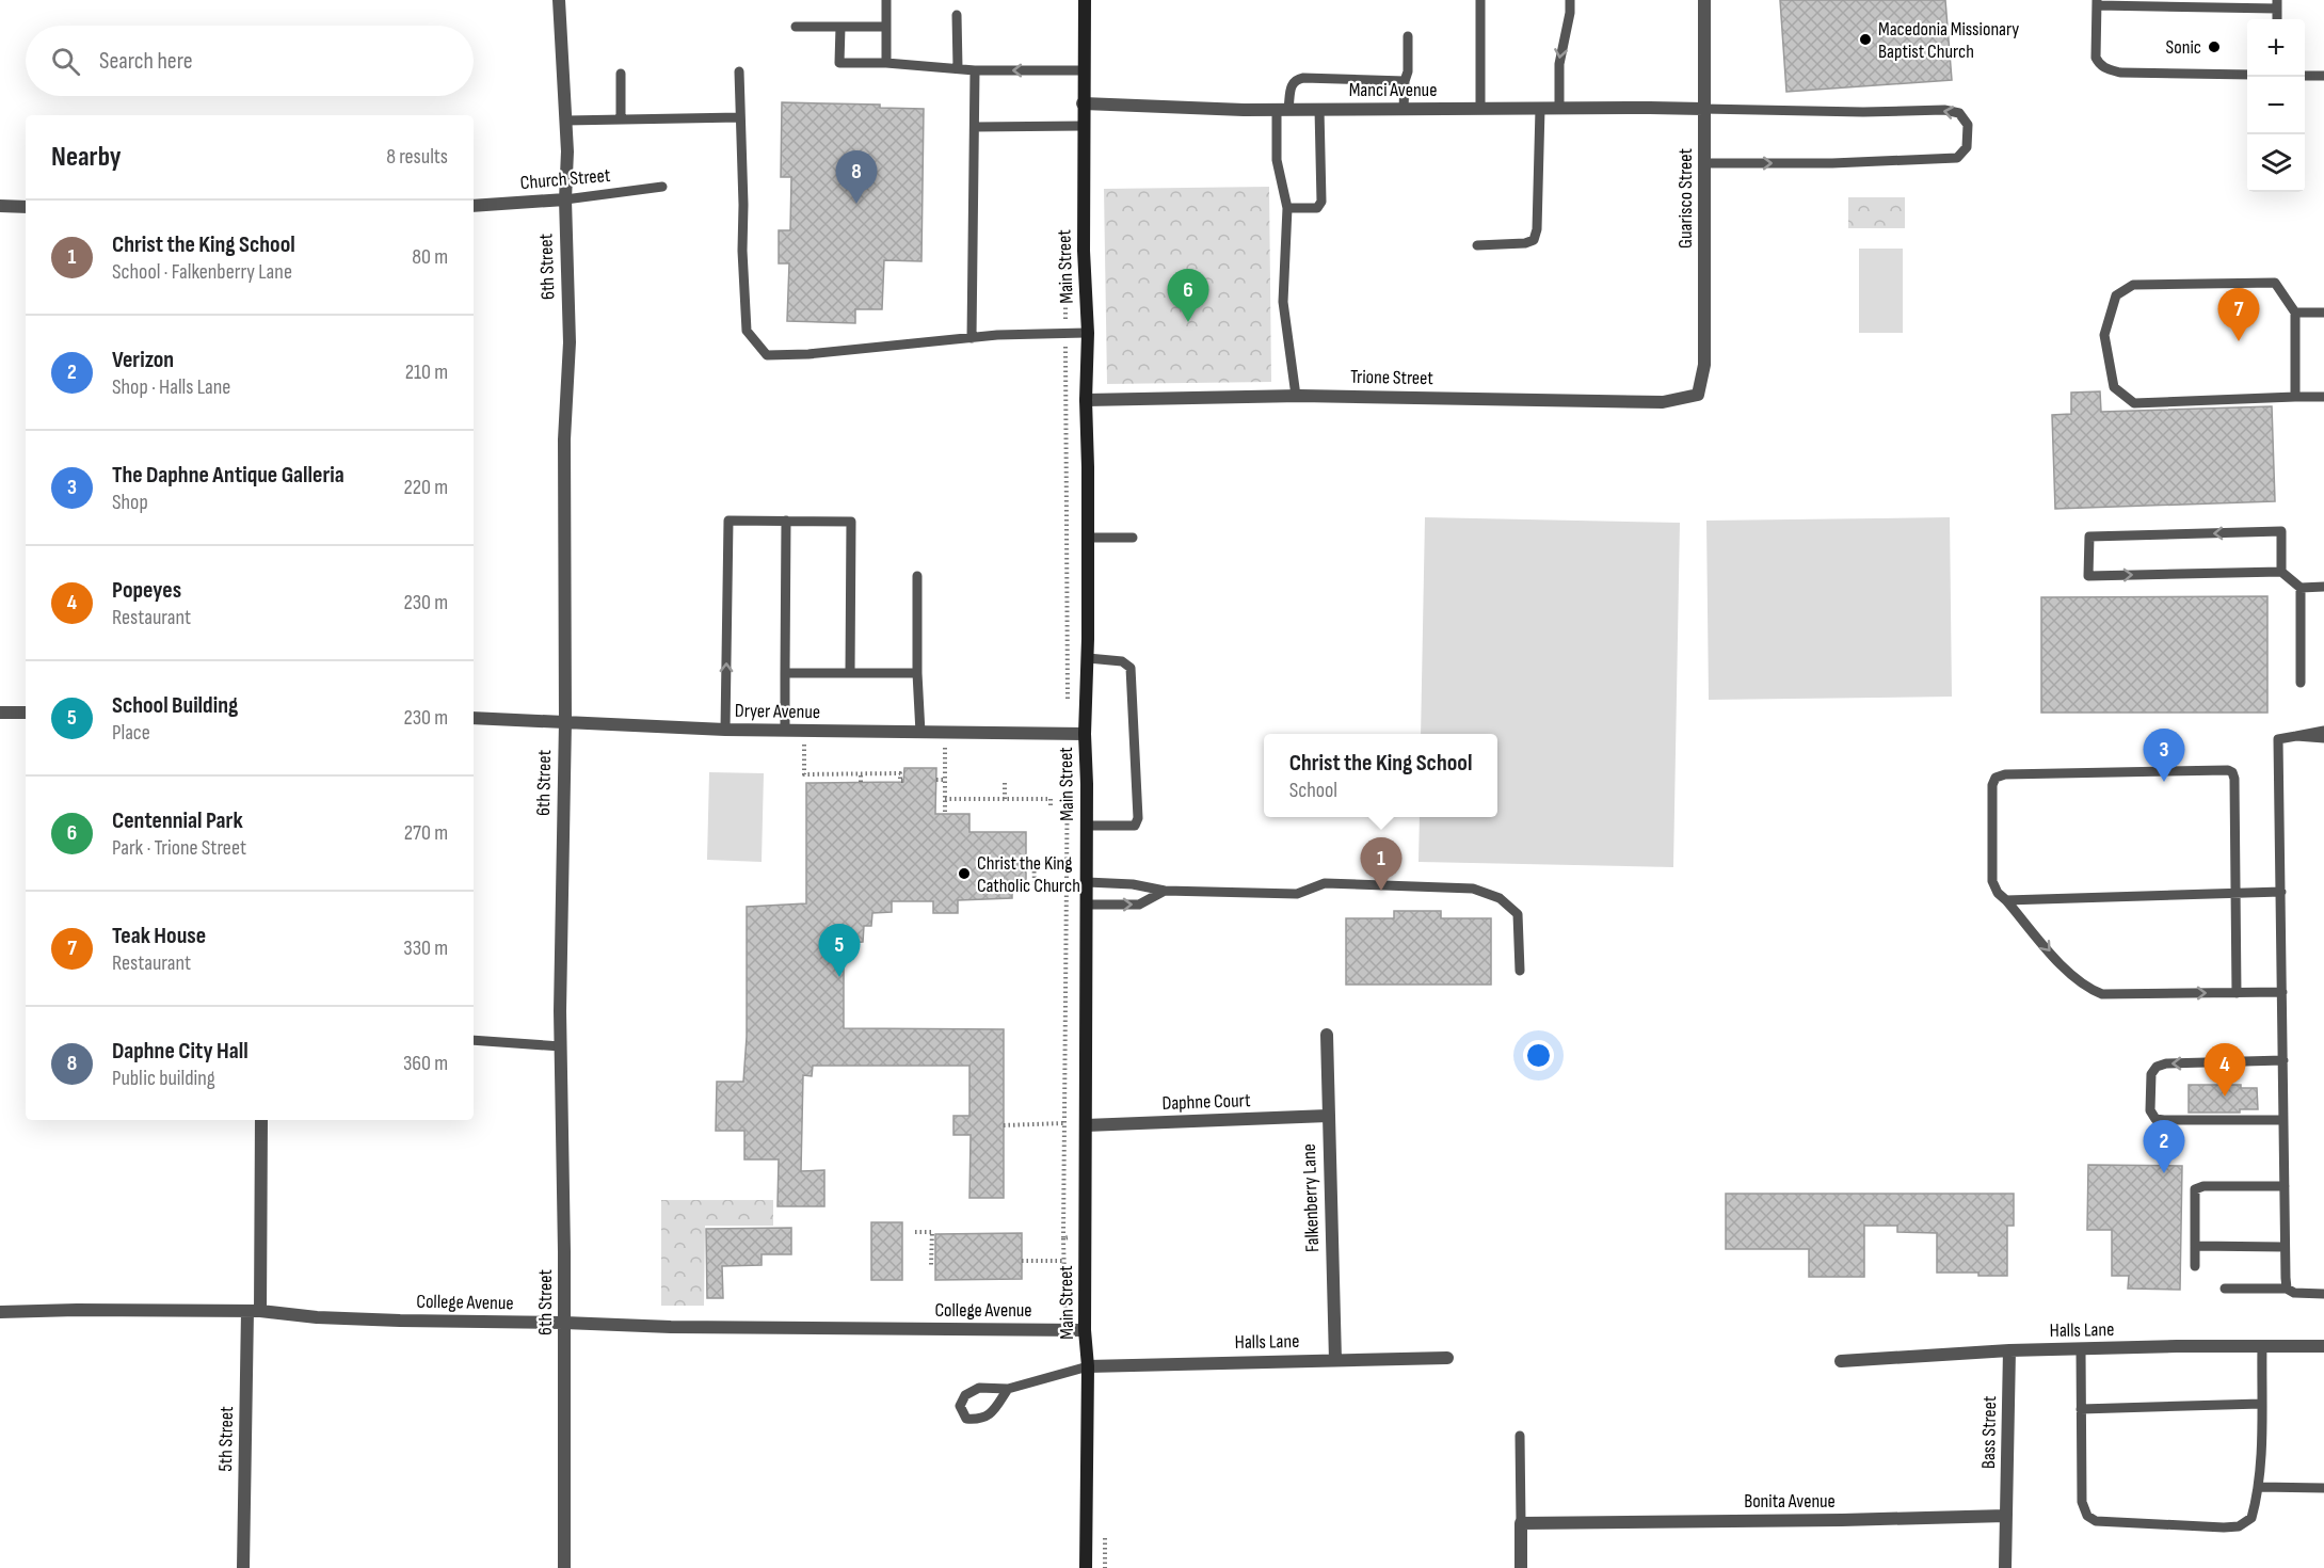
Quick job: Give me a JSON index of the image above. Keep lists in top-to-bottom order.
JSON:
{
  "streets": {
    "main road": ["Main Street"],
    "street": [
      "Manci Avenue",
      "Church Street",
      "Guarisco Street",
      "6th Street",
      "Trione Street",
      "Dryer Avenue",
      "Daphne Court",
      "Falkenberry Lane",
      "College Avenue",
      "Halls Lane",
      "Bass Street",
      "5th Street",
      "Bonita Avenue"
    ]
  },
  "crossings": [
    ["Manci Avenue", "Guarisco Street"],
    ["Manci Avenue", "Main Street"],
    ["Church Street", "6th Street"],
    ["Guarisco Street", "Trione Street"],
    ["6th Street", "Dryer Avenue"],
    ["6th Street", "College Avenue"],
    ["Main Street", "Trione Street"],
    ["Main Street", "Dryer Avenue"],
    ["Main Street", "Daphne Court"],
    ["Main Street", "College Avenue"],
    ["Main Street", "Halls Lane"],
    ["Daphne Court", "Falkenberry Lane"],
    ["Falkenberry Lane", "Halls Lane"],
    ["College Avenue", "5th Street"],
    ["Halls Lane", "Bass Street"],
    ["Bass Street", "Bonita Avenue"]
  ],
  "places": ["Macedonia Missionary Baptist Church", "Sonic", "Christ the King Catholic Church"],
  "page": {
    "map_buttons": ["+", "−"],
    "search": "Search here",
    "heading": ["Nearby", "8 results"],
    "pins": [
      "8",
      "6",
      "7",
      "3",
      "1",
      "5",
      "4",
      "2"
    ],
    "list": [
      {
        "mark": "1",
        "name": "Christ the King School",
        "note": "School · Falkenberry Lane",
        "value": "80 m"
      },
      {
        "mark": "2",
        "name": "Verizon",
        "note": "Shop · Halls Lane",
        "value": "210 m"
      },
      {
        "mark": "3",
        "name": "The Daphne Antique Galleria",
        "note": "Shop",
        "value": "220 m"
      },
      {
        "mark": "4",
        "name": "Popeyes",
        "note": "Restaurant",
        "value": "230 m"
      },
      {
        "mark": "5",
        "name": "School Building",
        "note": "Place",
        "value": "230 m"
      },
      {
        "mark": "6",
        "name": "Centennial Park",
        "note": "Park · Trione Street",
        "value": "270 m"
      },
      {
        "mark": "7",
        "name": "Teak House",
        "note": "Restaurant",
        "value": "330 m"
      },
      {
        "mark": "8",
        "name": "Daphne City Hall",
        "note": "Public building",
        "value": "360 m"
      }
    ],
    "popup": ["Christ the King School", "School"]
  }
}
